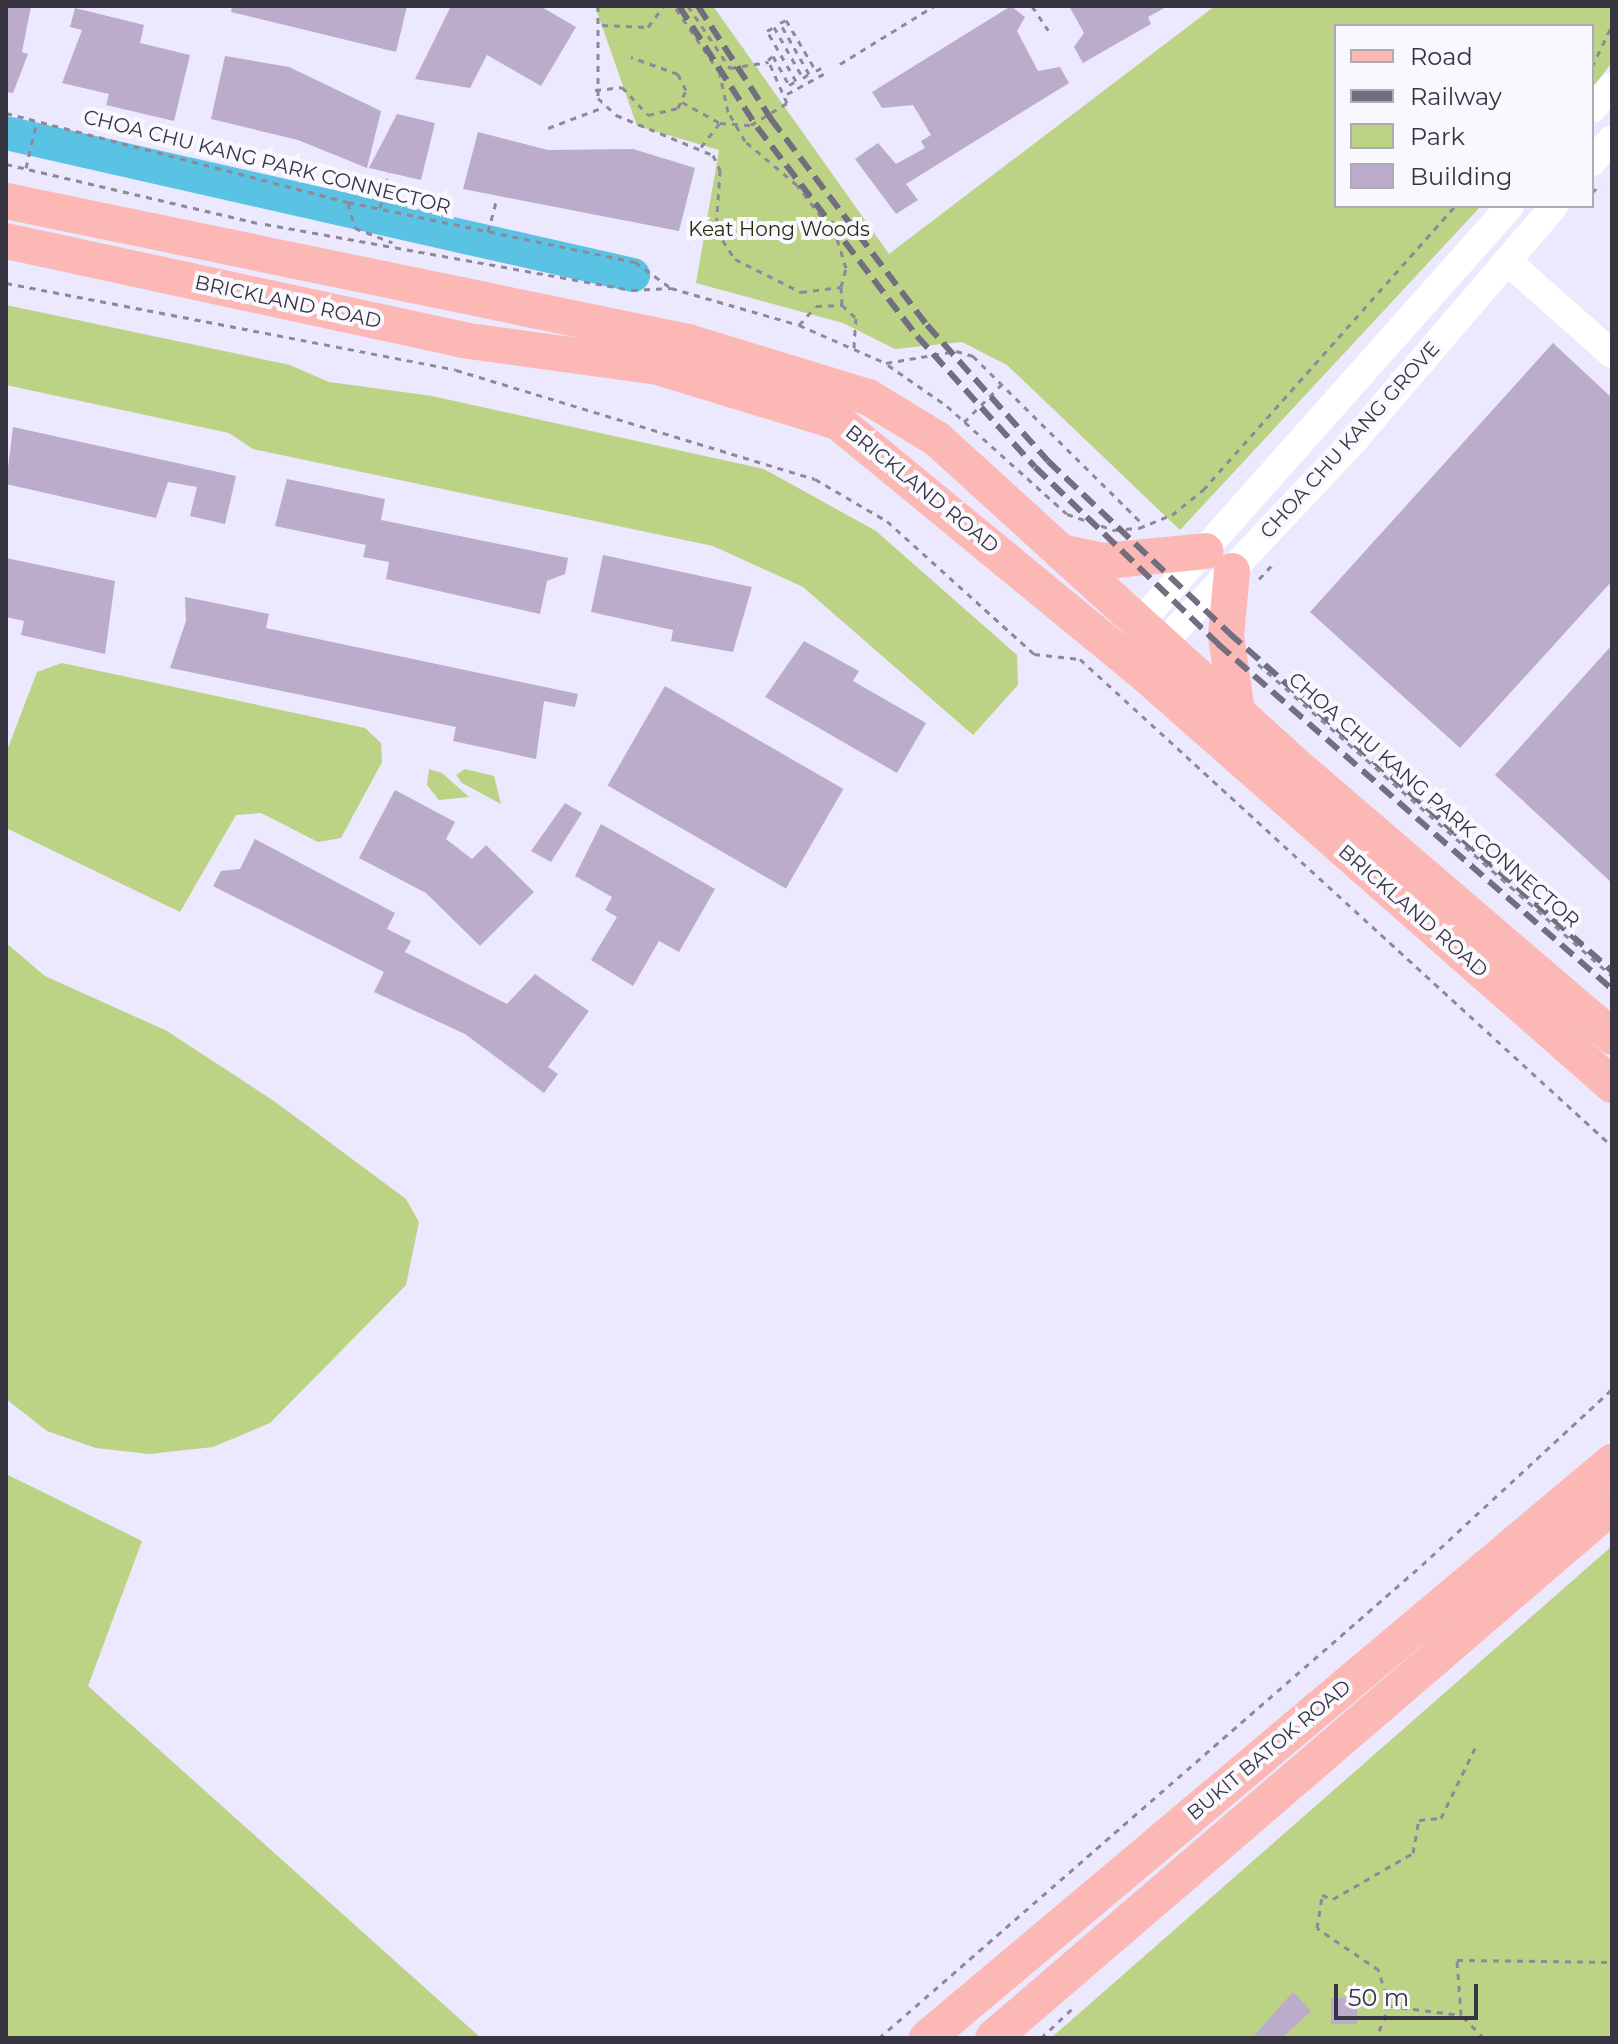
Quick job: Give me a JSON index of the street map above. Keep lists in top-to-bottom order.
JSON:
{
  "streets": {
    "main road": ["BRICKLAND ROAD", "BUKIT BATOK ROAD"],
    "street": ["CHOA CHU KANG GROVE"],
    "path": ["CHOA CHU KANG PARK CONNECTOR"]
  },
  "crossings": [
    ["BRICKLAND ROAD", "CHOA CHU KANG GROVE"]
  ],
  "parks": ["Keat Hong Woods"],
  "legend": [
    "Road",
    "Railway",
    "Park",
    "Building"
  ],
  "scale_bar": "50 m"
}
